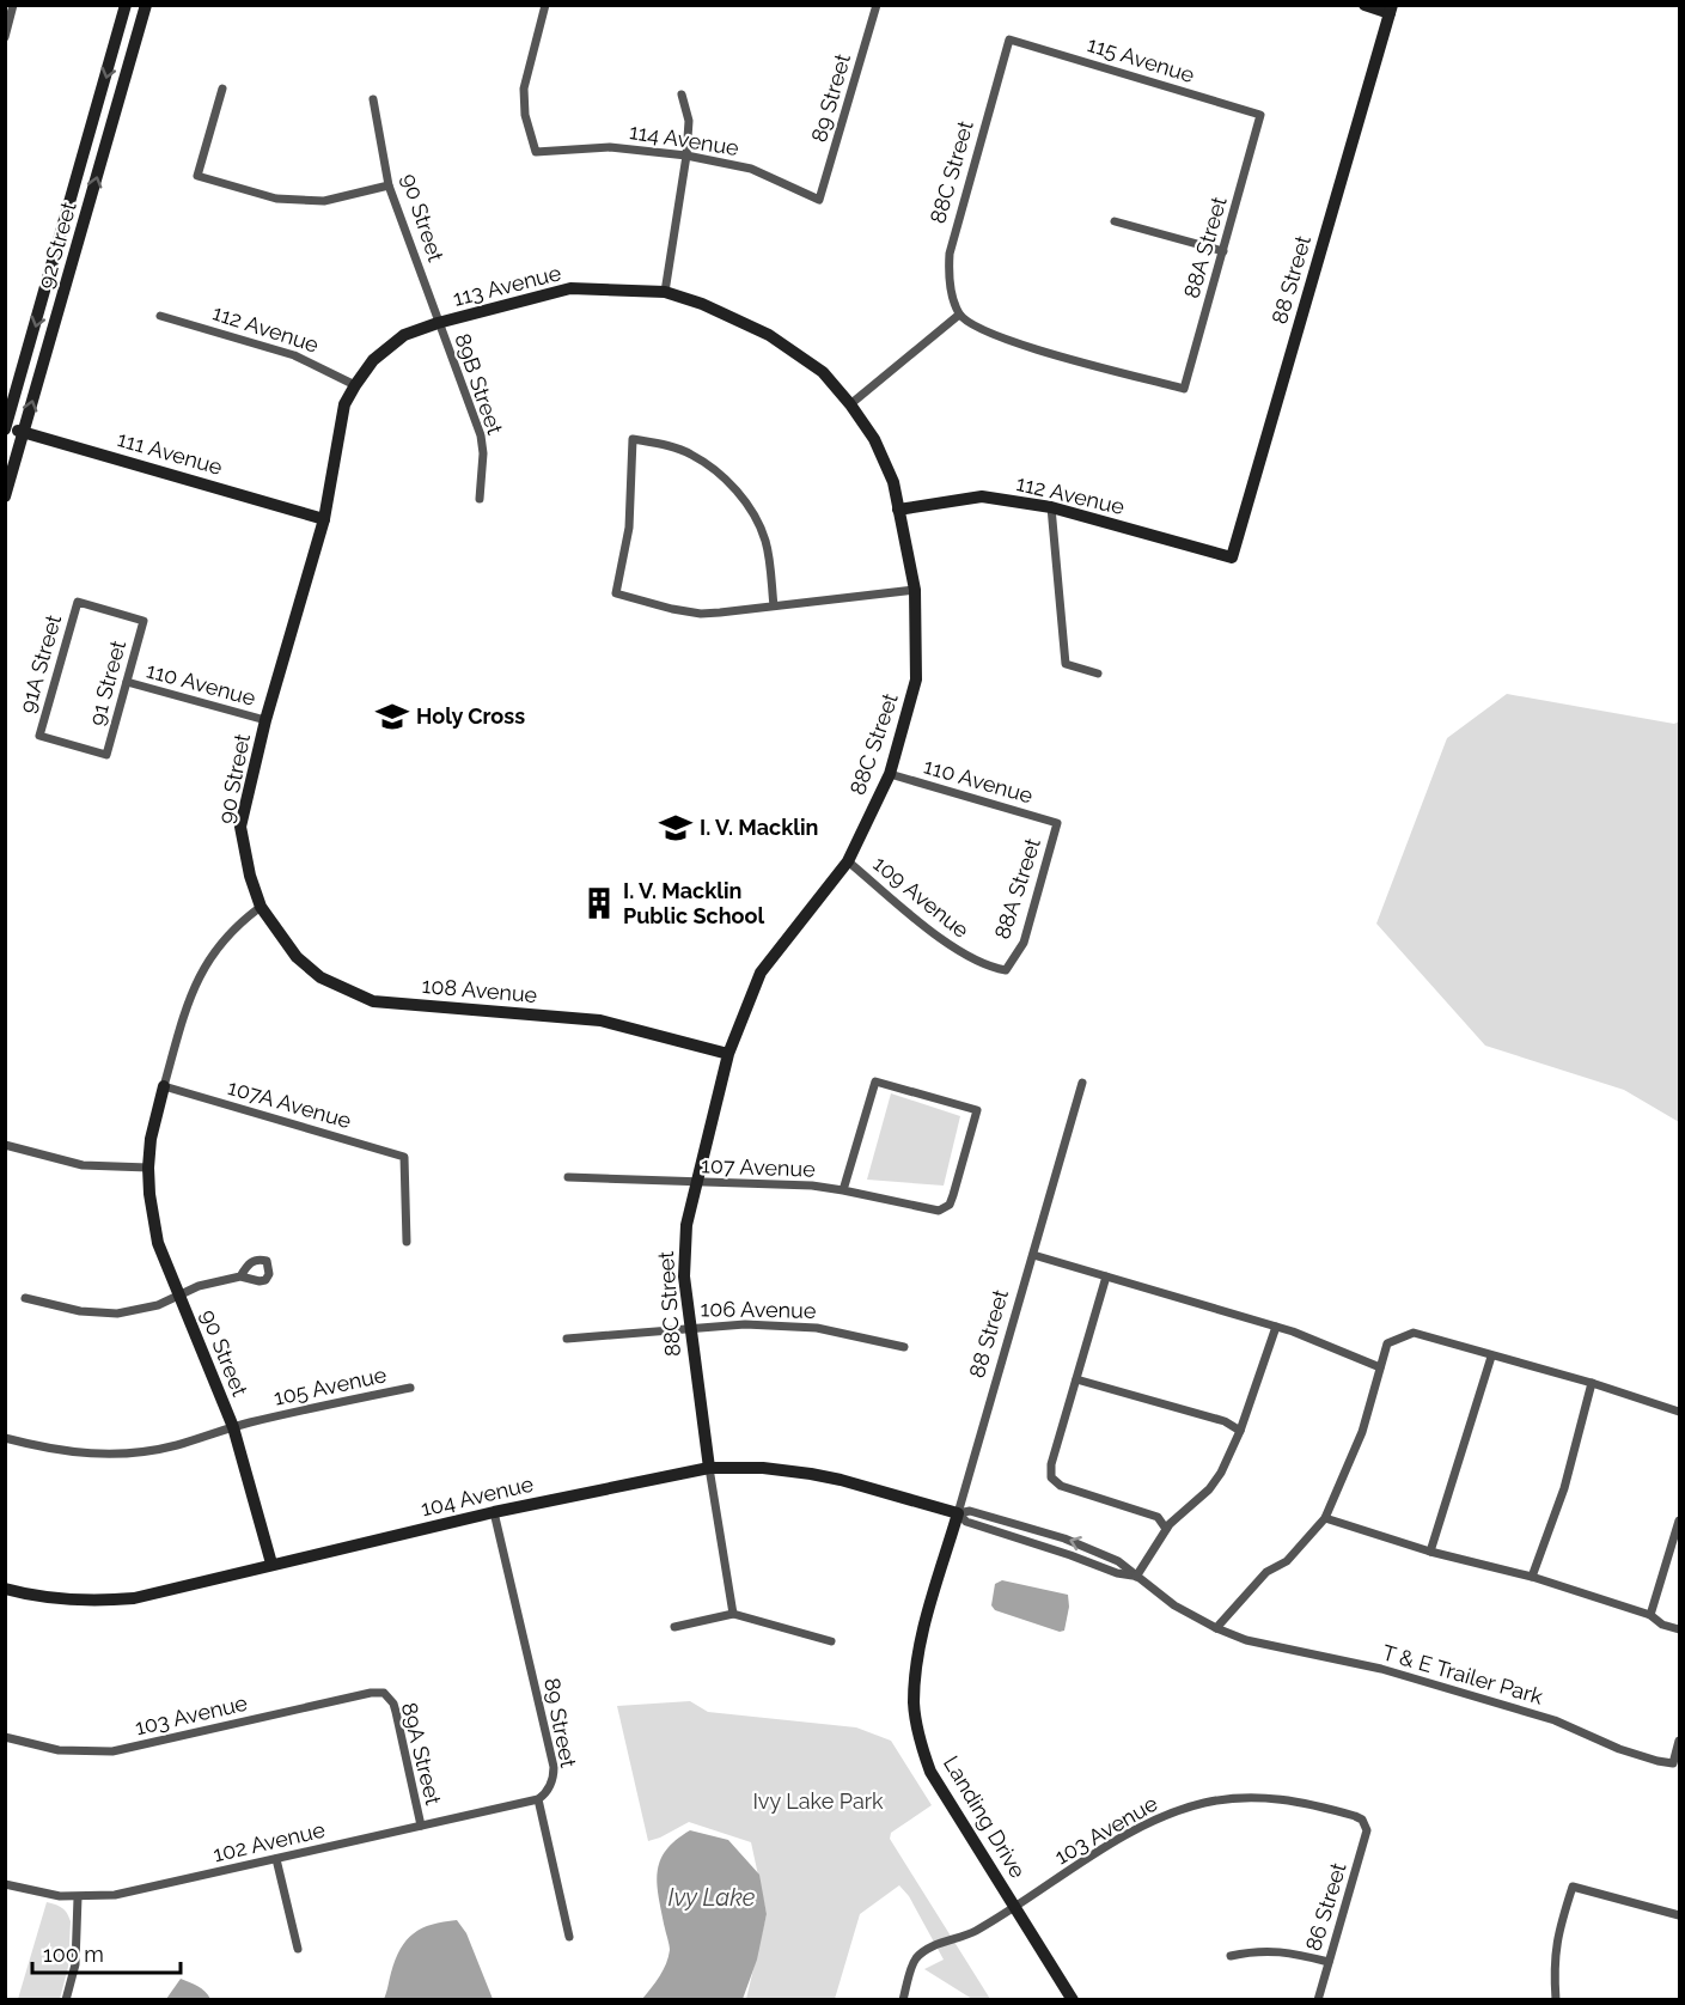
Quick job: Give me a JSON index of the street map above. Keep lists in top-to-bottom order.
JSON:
{
  "streets": {
    "street": [
      "115 Avenue",
      "89 Street",
      "114 Avenue",
      "88C Street",
      "90 Street",
      "92 Street",
      "88A Street",
      "88 Street",
      "113 Avenue",
      "112 Avenue",
      "89B Street",
      "111 Avenue",
      "91A Street",
      "91 Street",
      "110 Avenue",
      "109 Avenue",
      "108 Avenue",
      "107A Avenue",
      "107 Avenue",
      "106 Avenue",
      "105 Avenue",
      "104 Avenue",
      "T & E Trailer Park",
      "103 Avenue",
      "89A Street",
      "Landing Drive",
      "102 Avenue",
      "86 Street"
    ]
  },
  "crossings": [
    ["115 Avenue", "88C Street"],
    ["115 Avenue", "88A Street"],
    ["89 Street", "114 Avenue"],
    ["89 Street", "104 Avenue"],
    ["89 Street", "102 Avenue"],
    ["88C Street", "88A Street"],
    ["88C Street", "113 Avenue"],
    ["88C Street", "112 Avenue"],
    ["88C Street", "110 Avenue"],
    ["88C Street", "109 Avenue"],
    ["88C Street", "108 Avenue"],
    ["88C Street", "107 Avenue"],
    ["88C Street", "106 Avenue"],
    ["88C Street", "104 Avenue"],
    ["90 Street", "113 Avenue"],
    ["90 Street", "112 Avenue"],
    ["90 Street", "89B Street"],
    ["90 Street", "111 Avenue"],
    ["90 Street", "110 Avenue"],
    ["90 Street", "108 Avenue"],
    ["90 Street", "107A Avenue"],
    ["90 Street", "105 Avenue"],
    ["90 Street", "104 Avenue"],
    ["92 Street", "111 Avenue"],
    ["88A Street", "110 Avenue"],
    ["88A Street", "109 Avenue"],
    ["88 Street", "112 Avenue"],
    ["88 Street", "104 Avenue"],
    ["88 Street", "T & E Trailer Park"],
    ["88 Street", "Landing Drive"],
    ["113 Avenue", "89B Street"],
    ["91A Street", "91 Street"],
    ["91 Street", "110 Avenue"],
    ["104 Avenue", "T & E Trailer Park"],
    ["103 Avenue", "89A Street"],
    ["103 Avenue", "Landing Drive"],
    ["103 Avenue", "86 Street"],
    ["89A Street", "102 Avenue"]
  ],
  "water": ["Ivy Lake"],
  "parks": ["Ivy Lake Park"],
  "places": {
    "school or university": ["Holy Cross", "I. V. Macklin"],
    "building": ["I. V. Macklin Public School"]
  },
  "scale_bar": "100 m"
}
